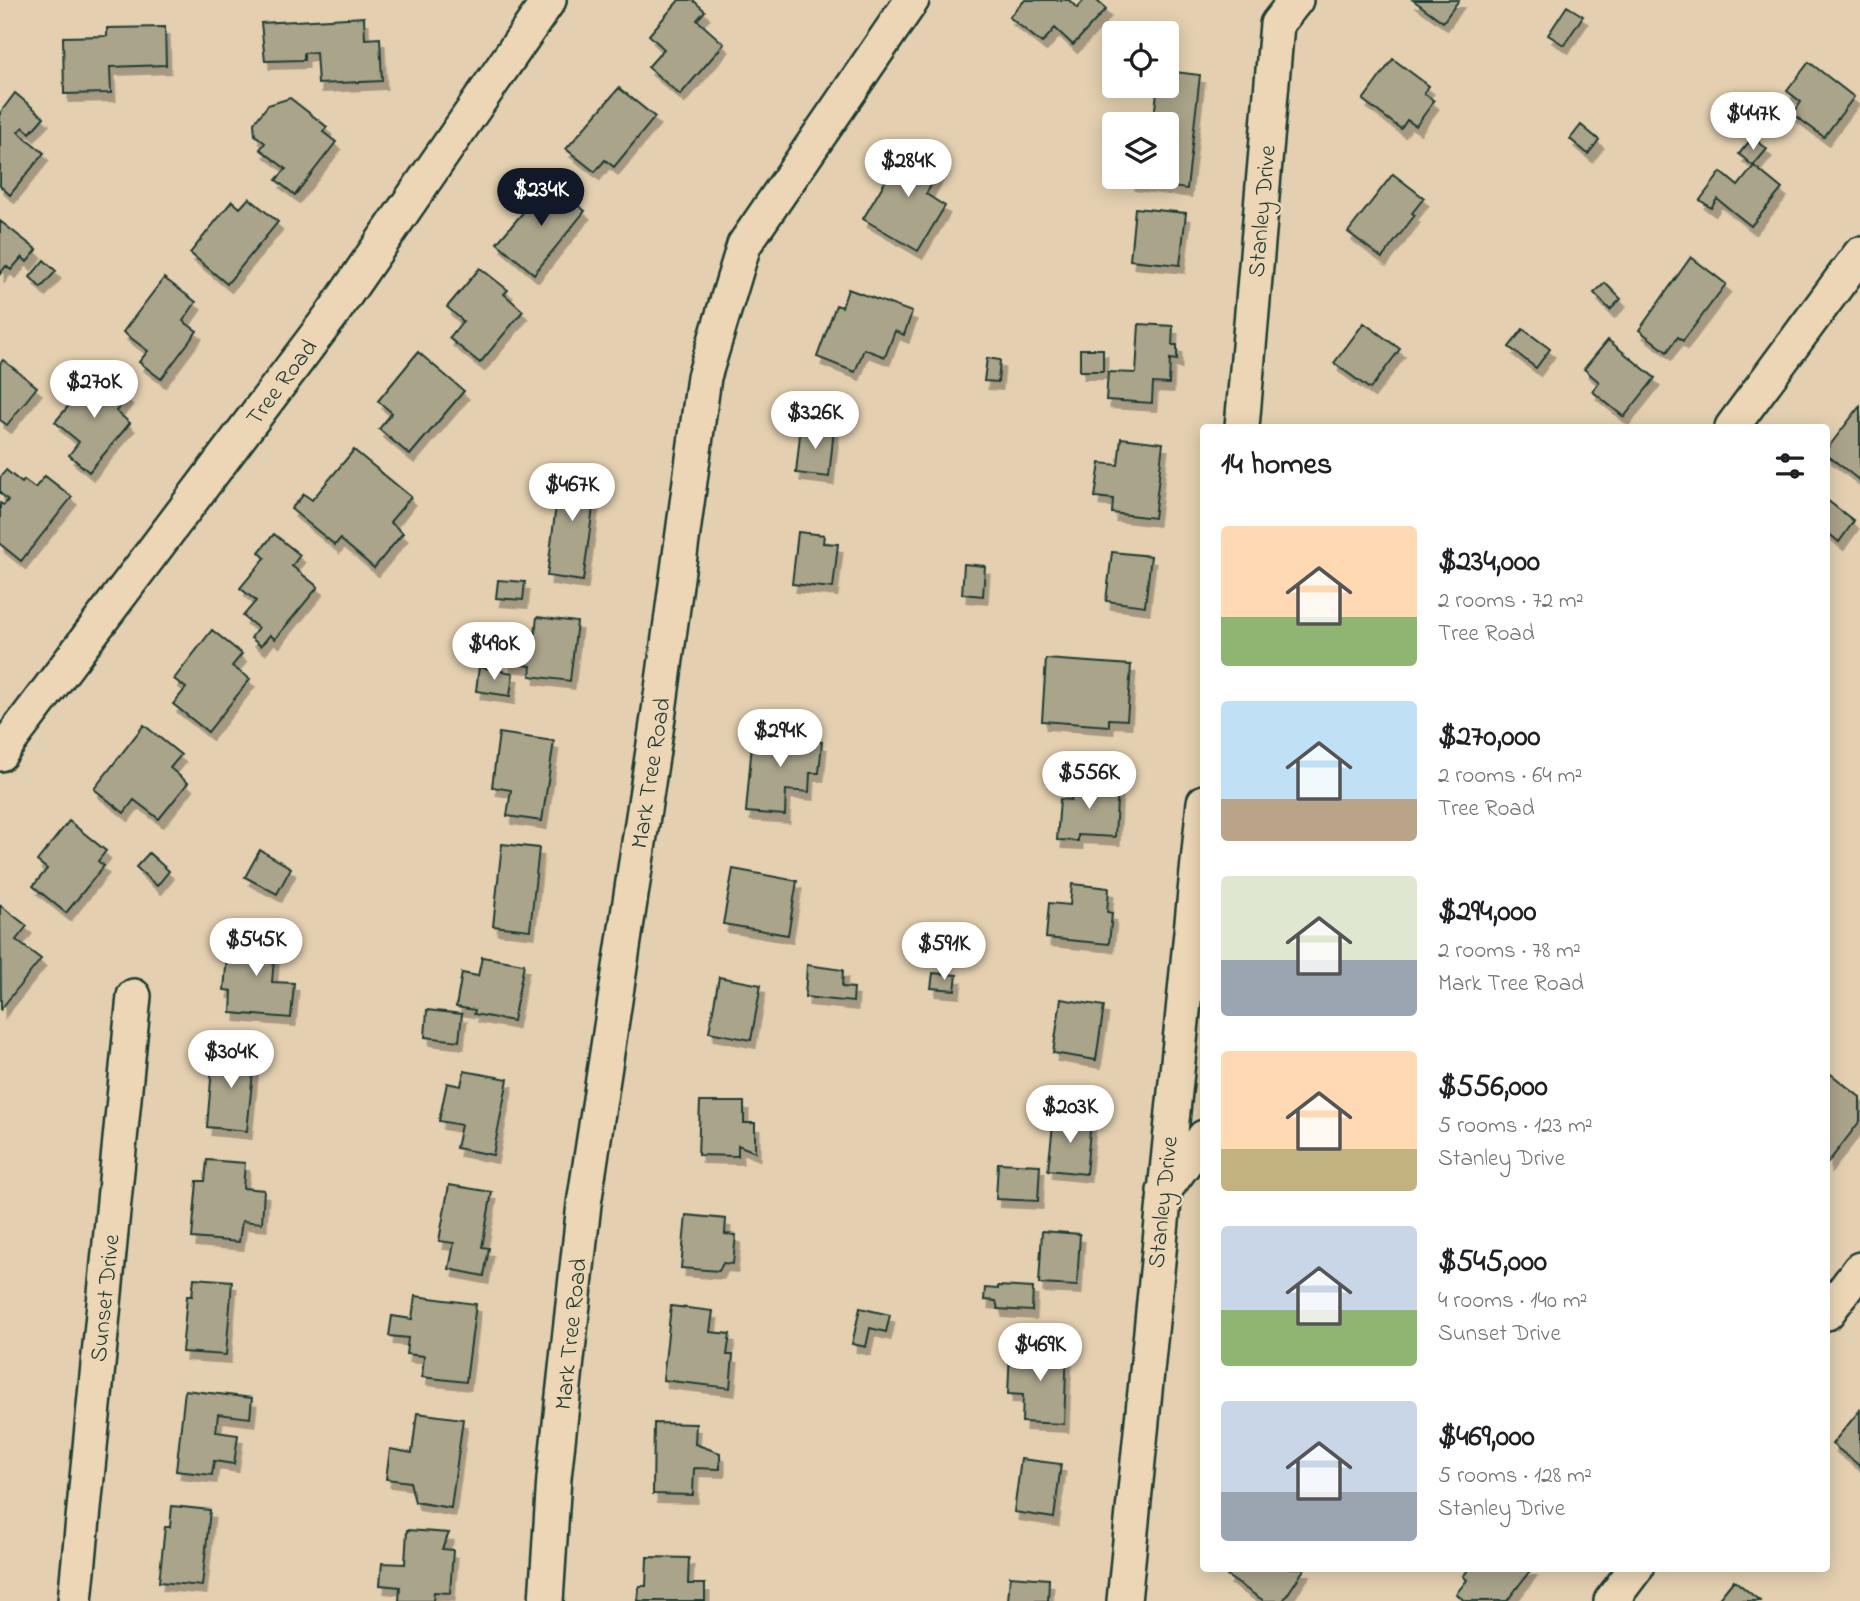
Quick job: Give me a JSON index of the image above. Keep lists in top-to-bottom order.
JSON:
{
  "streets": {
    "street": [
      "Stanley Drive",
      "Tree Road",
      "Mark Tree Road",
      "Sunset Drive"
    ]
  },
  "page": {
    "price": [
      "$447K",
      "$284K",
      "$234K",
      "$270K",
      "$326K",
      "$467K",
      "$490K",
      "$294K",
      "$556K",
      "$545K",
      "$591K",
      "$304K",
      "$203K",
      "$469K"
    ],
    "heading": "14 homes",
    "list": [
      {
        "name": "$234,000",
        "note": "2 rooms · 72 m² · Tree Road"
      },
      {
        "name": "$270,000",
        "note": "2 rooms · 64 m² · Tree Road"
      },
      {
        "name": "$294,000",
        "note": "2 rooms · 78 m² · Mark Tree Road"
      },
      {
        "name": "$556,000",
        "note": "5 rooms · 123 m² · Stanley Drive"
      },
      {
        "name": "$545,000",
        "note": "4 rooms · 140 m² · Sunset Drive"
      },
      {
        "name": "$469,000",
        "note": "5 rooms · 128 m² · Stanley Drive"
      }
    ]
  }
}
